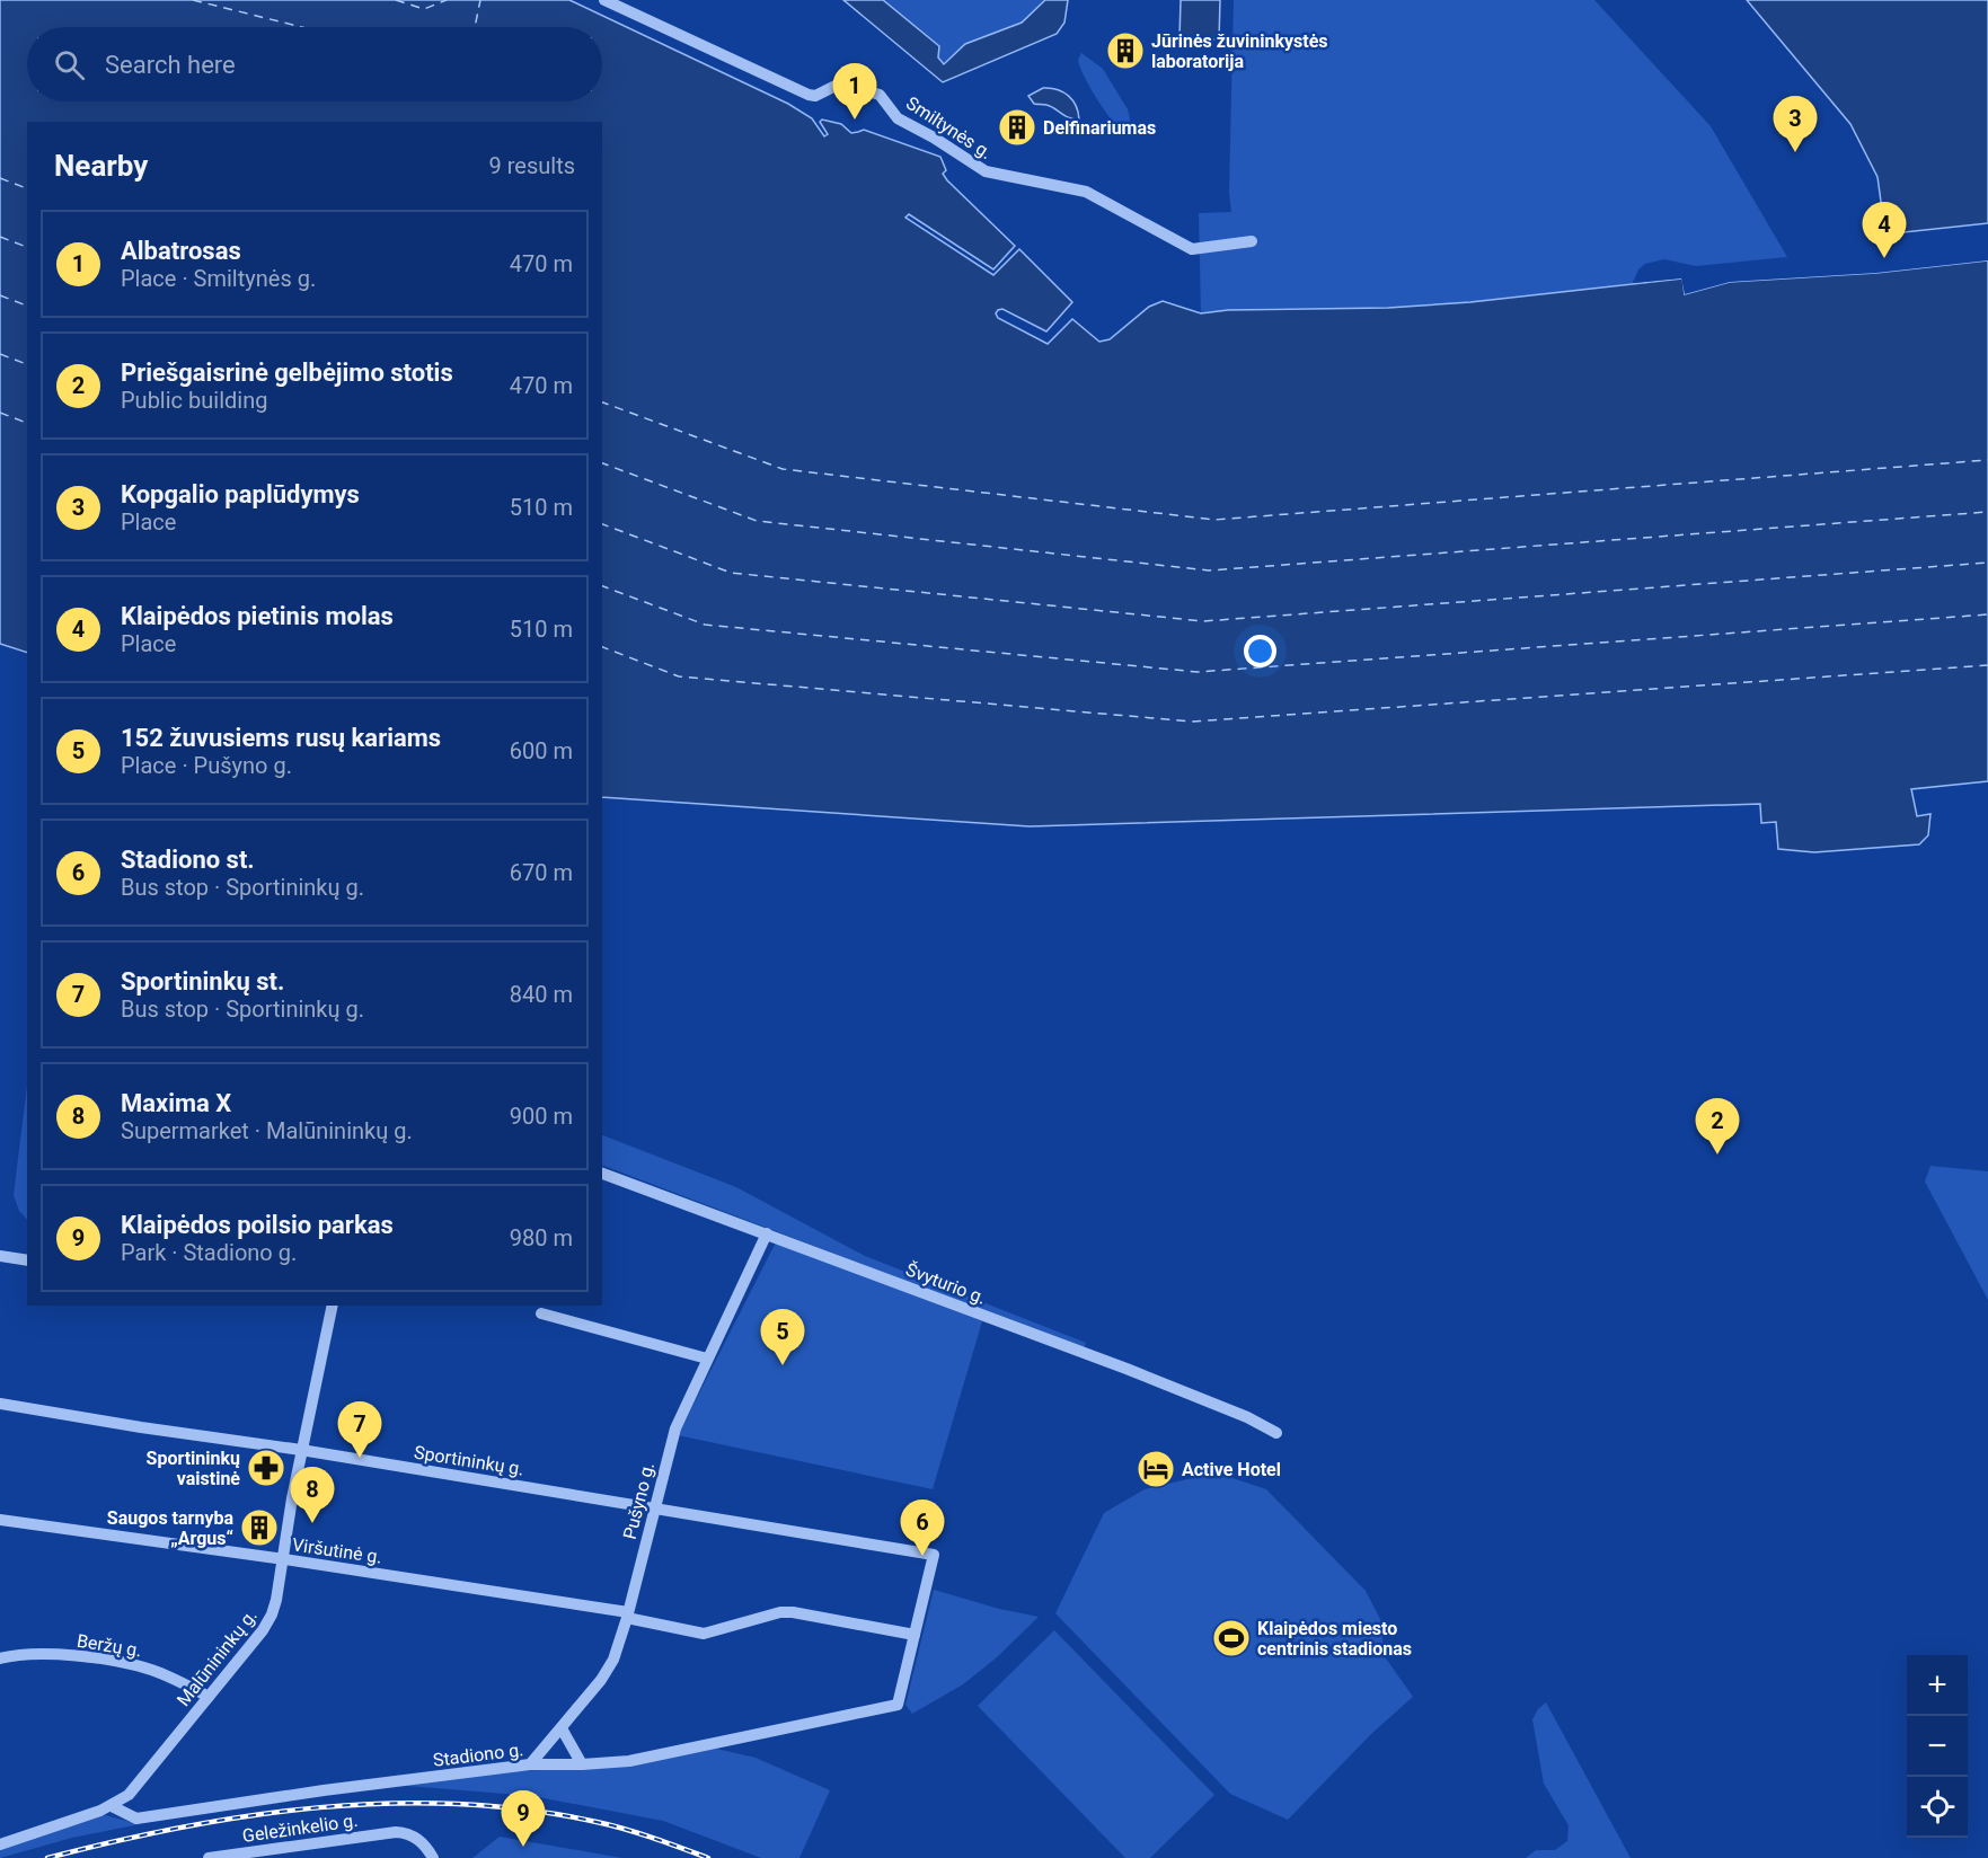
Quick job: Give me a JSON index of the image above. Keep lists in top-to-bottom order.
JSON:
{
  "streets": {
    "street": [
      "Smiltynės g.",
      "Švyturio g.",
      "Sportininkų g.",
      "Pušyno g.",
      "Viršutinė g.",
      "Beržų g.",
      "Malūnininkų g.",
      "Stadiono g.",
      "Geležinkelio g."
    ]
  },
  "crossings": [
    ["Švyturio g.", "Pušyno g."],
    ["Sportininkų g.", "Pušyno g."],
    ["Sportininkų g.", "Malūnininkų g."],
    ["Sportininkų g.", "Stadiono g."],
    ["Pušyno g.", "Viršutinė g."],
    ["Pušyno g.", "Stadiono g."],
    ["Viršutinė g.", "Malūnininkų g."],
    ["Beržų g.", "Malūnininkų g."],
    ["Malūnininkų g.", "Stadiono g."]
  ],
  "places": {
    "building": ["Jūrinės žuvininkystės laboratorija", "Delfinariumas", "Saugos tarnyba „Argus“"],
    "pharmacy": ["Sportininkų vaistinė"],
    "hotel": ["Active Hotel"],
    "sports": ["Klaipėdos miesto centrinis stadionas"]
  },
  "page": {
    "search": "Search here",
    "pins": [
      "1",
      "3",
      "4",
      "2",
      "5",
      "7",
      "8",
      "6",
      "9"
    ],
    "heading": ["Nearby", "9 results"],
    "list": [
      {
        "mark": "1",
        "name": "Albatrosas",
        "note": "Place · Smiltynės g.",
        "value": "470 m"
      },
      {
        "mark": "2",
        "name": "Priešgaisrinė gelbėjimo stotis",
        "note": "Public building",
        "value": "470 m"
      },
      {
        "mark": "3",
        "name": "Kopgalio paplūdymys",
        "note": "Place",
        "value": "510 m"
      },
      {
        "mark": "4",
        "name": "Klaipėdos pietinis molas",
        "note": "Place",
        "value": "510 m"
      },
      {
        "mark": "5",
        "name": "152 žuvusiems rusų kariams",
        "note": "Place · Pušyno g.",
        "value": "600 m"
      },
      {
        "mark": "6",
        "name": "Stadiono st.",
        "note": "Bus stop · Sportininkų g.",
        "value": "670 m"
      },
      {
        "mark": "7",
        "name": "Sportininkų st.",
        "note": "Bus stop · Sportininkų g.",
        "value": "840 m"
      },
      {
        "mark": "8",
        "name": "Maxima X",
        "note": "Supermarket · Malūnininkų g.",
        "value": "900 m"
      },
      {
        "mark": "9",
        "name": "Klaipėdos poilsio parkas",
        "note": "Park · Stadiono g.",
        "value": "980 m"
      }
    ],
    "map_buttons": ["+", "−"]
  }
}
